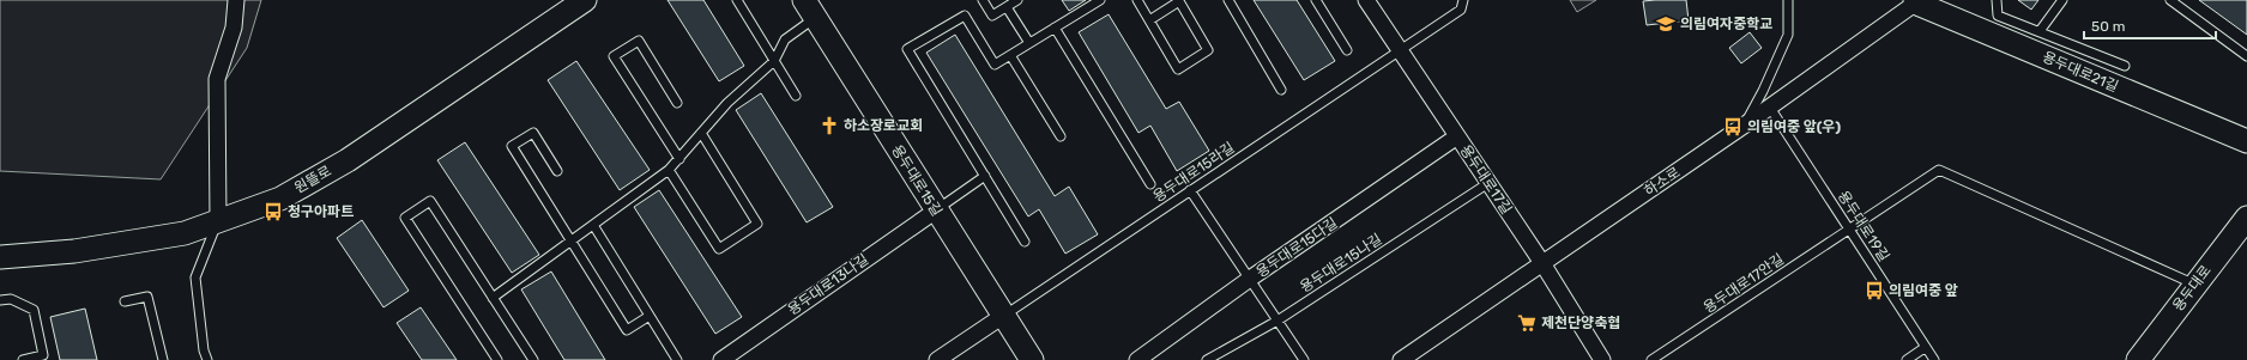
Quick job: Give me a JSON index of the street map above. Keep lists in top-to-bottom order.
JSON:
{
  "streets": {
    "street": [
      "용두대로21길",
      "원뜰로",
      "용두대로17길",
      "용두대로15길",
      "하소로",
      "용두대로15다길",
      "용두대로13나길",
      "용두대로"
    ],
    "lane": [
      "용두대로15라길",
      "용두대로19길",
      "용두대로15나길",
      "용두대로17안길"
    ]
  },
  "crossings": [
    ["용두대로21길", "하소로"],
    ["용두대로15라길", "용두대로17길"],
    ["용두대로15라길", "용두대로15길"],
    ["용두대로17길", "하소로"],
    ["용두대로17길", "용두대로15다길"],
    ["용두대로17길", "용두대로15나길"],
    ["용두대로15길", "용두대로13나길"],
    ["하소로", "용두대로19길"],
    ["용두대로19길", "용두대로17안길"],
    ["용두대로17안길", "용두대로"]
  ],
  "places": {
    "school or university": ["의림여자중학교"],
    "church": ["하소장로교회"],
    "bus stop": ["의림여중 앞(우)", "청구아파트", "의림여중 앞"],
    "supermarket": ["제천단양축협"]
  },
  "scale_bar": "50 m"
}
